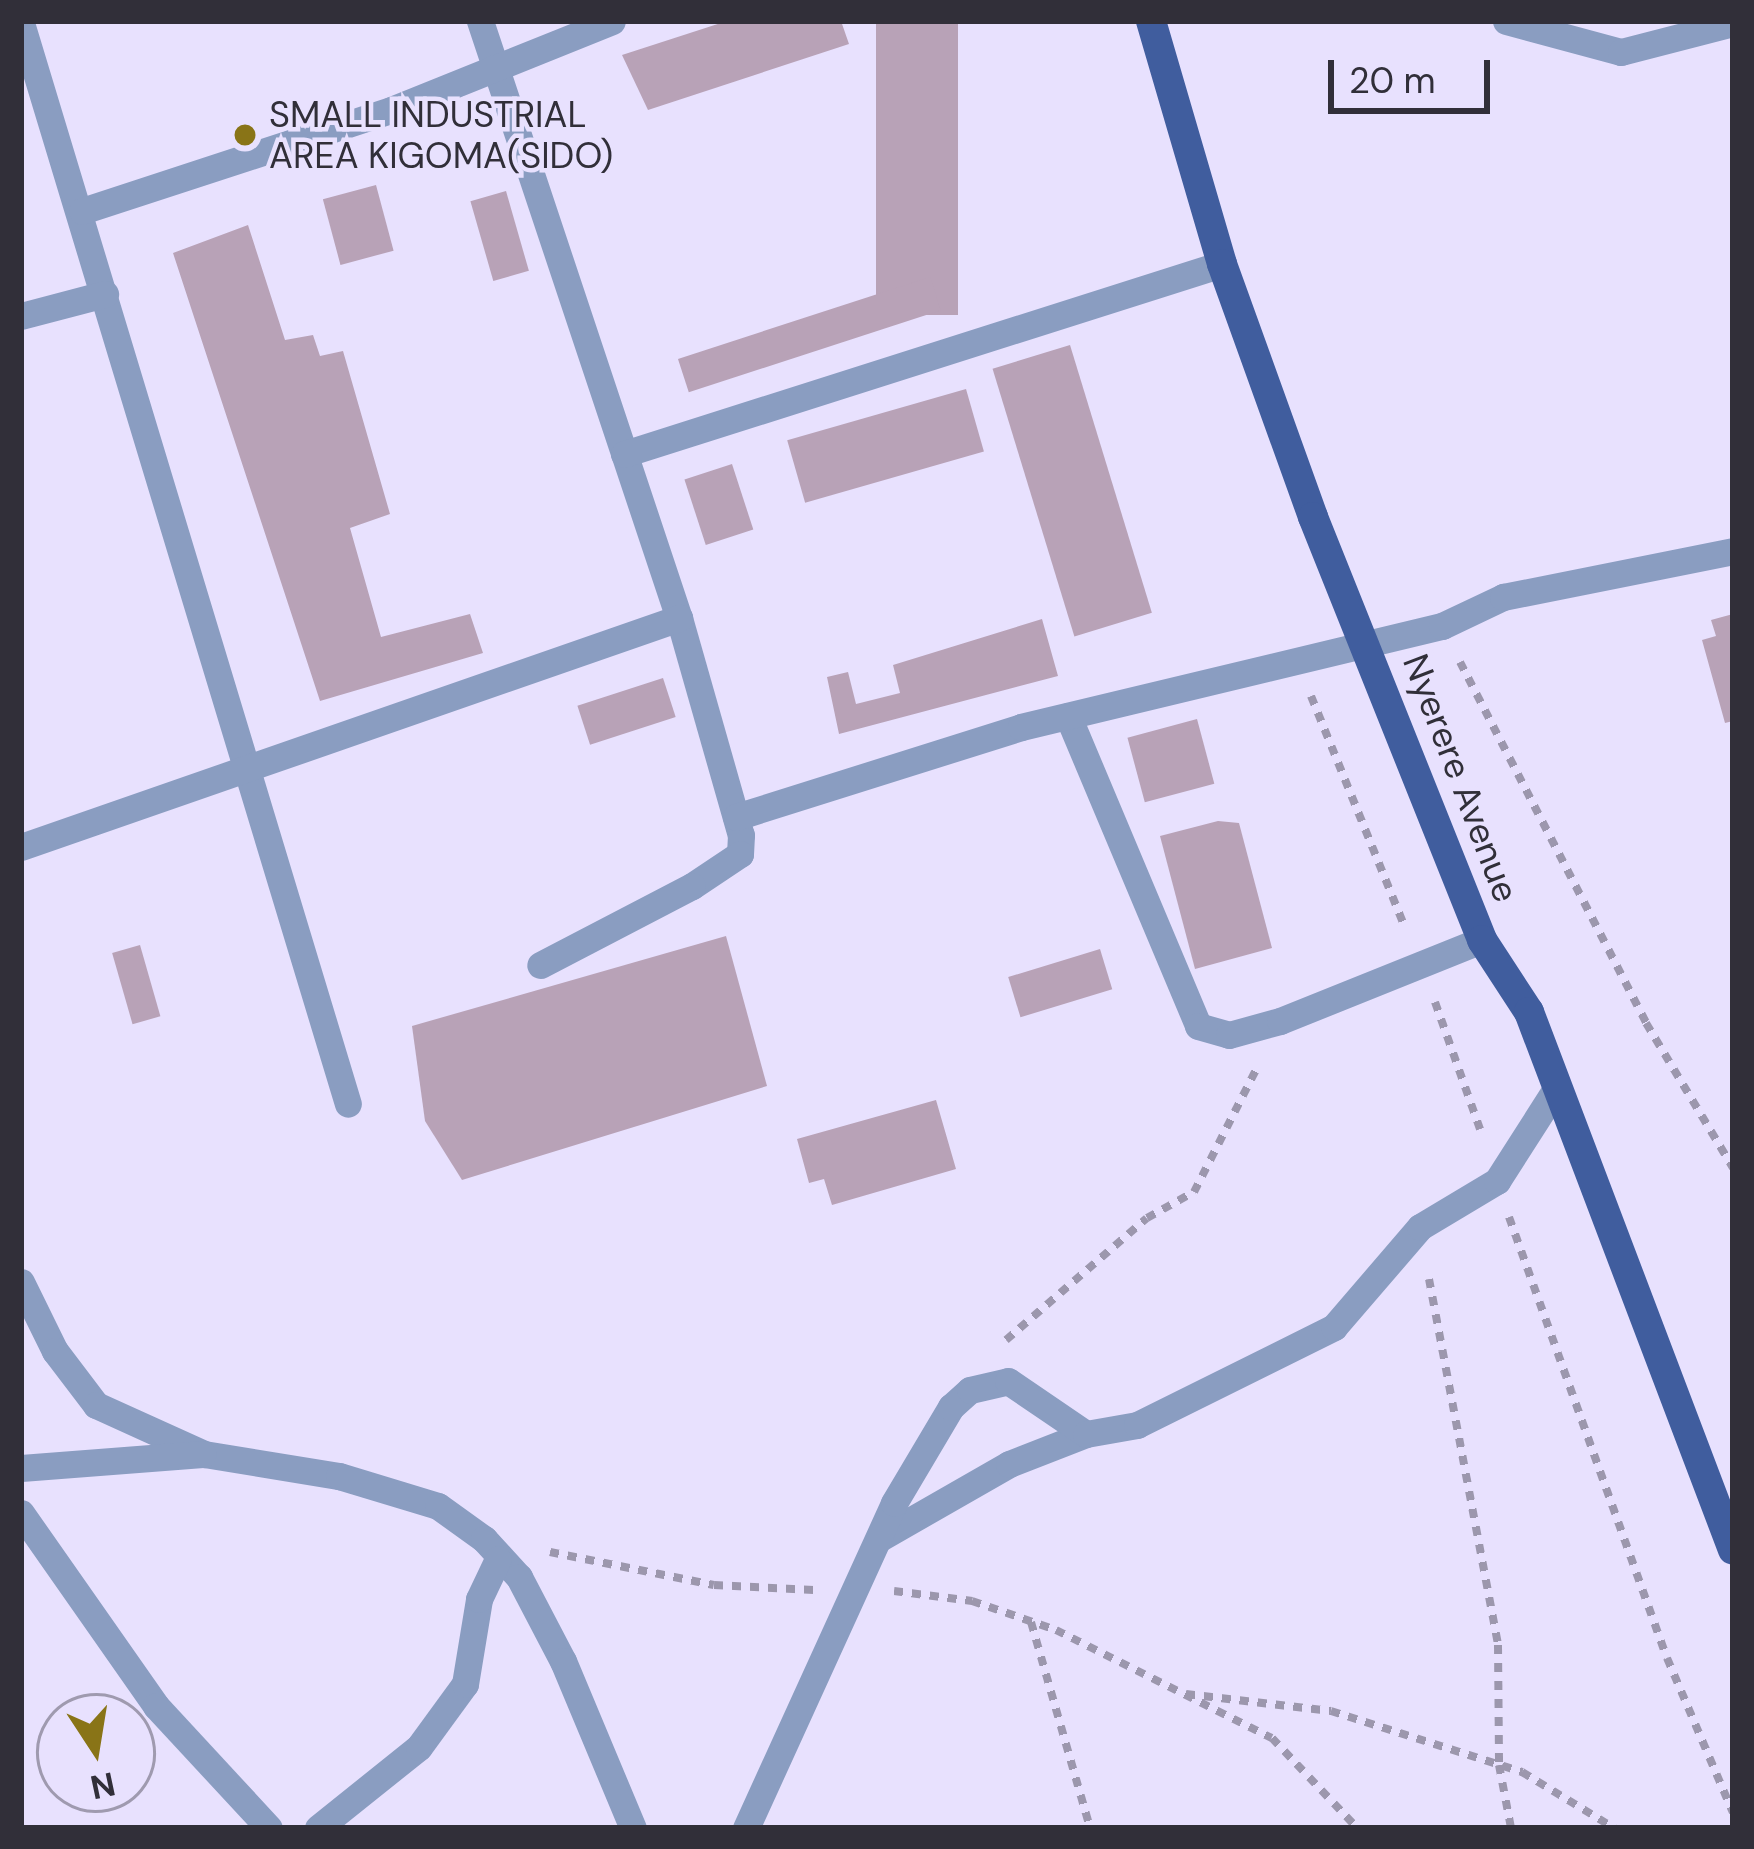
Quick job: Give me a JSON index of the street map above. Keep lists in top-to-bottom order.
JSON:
{
  "streets": {
    "main road": ["Nyerere Avenue"]
  },
  "places": ["SMALL INDUSTRIAL AREA KIGOMA(SIDO)"],
  "scale_bar": "20 m",
  "north": "bottom"
}
